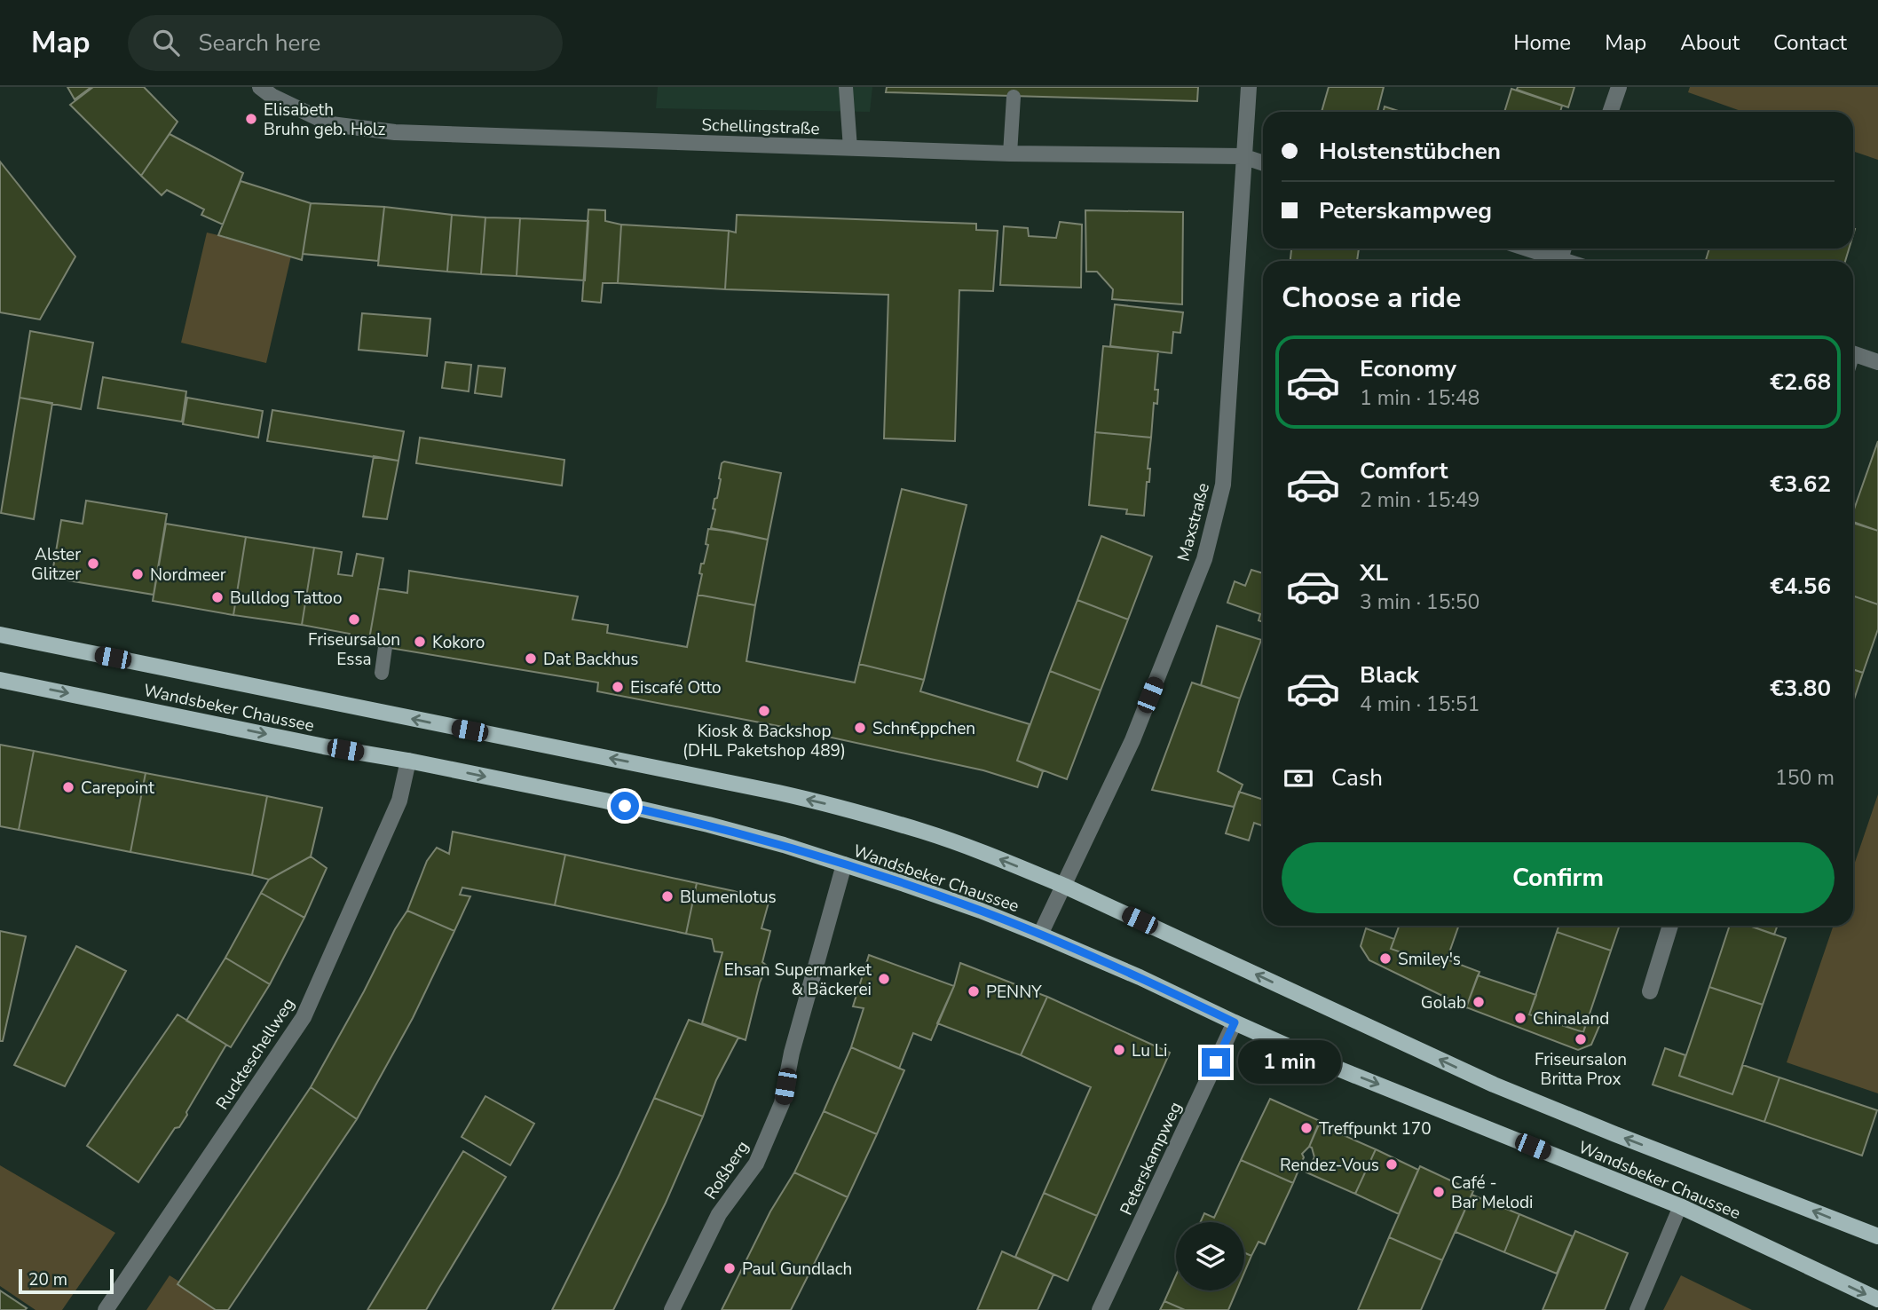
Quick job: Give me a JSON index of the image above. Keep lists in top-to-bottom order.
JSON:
{
  "streets": {
    "main road": ["Wandsbeker Chaussee"],
    "street": [
      "Schellingstraße",
      "Maxstraße",
      "Ruckteschellweg",
      "Peterskampweg",
      "Roßberg"
    ]
  },
  "crossings": [
    ["Schellingstraße", "Maxstraße"],
    ["Maxstraße", "Wandsbeker Chaussee"],
    ["Wandsbeker Chaussee", "Ruckteschellweg"],
    ["Wandsbeker Chaussee", "Peterskampweg"],
    ["Wandsbeker Chaussee", "Roßberg"]
  ],
  "places": [
    "Elisabeth Bruhn geb. Holz",
    "Alster Glitzer",
    "Nordmeer",
    "Bulldog Tattoo",
    "Friseursalon Essa",
    "Kokoro",
    "Dat Backhus",
    "Eiscafé Otto",
    "Kiosk & Backshop (DHL Paketshop 489)",
    "Schn€ppchen",
    "Carepoint",
    "Blumenlotus",
    "Smiley's",
    "Ehsan Supermarket & Bäckerei",
    "PENNY",
    "Golab",
    "Chinaland",
    "Friseursalon Britta Prox",
    "Lu Li",
    "Treffpunkt 170",
    "Rendez-Vous",
    "Café - Bar Melodi",
    "Paul Gundlach"
  ],
  "scale_bar": "20 m",
  "page": {
    "header": "Map",
    "search": "Search here",
    "nav": [
      "Home",
      "Map",
      "About",
      "Contact"
    ],
    "banner": ["Holstenstübchen", "Peterskampweg"],
    "heading": "Choose a ride",
    "list": [
      {
        "name": "Economy",
        "note": "1 min · 15:48",
        "value": "€2.68"
      },
      {
        "name": "Comfort",
        "note": "2 min · 15:49",
        "value": "€3.62"
      },
      {
        "name": "XL",
        "note": "3 min · 15:50",
        "value": "€4.56"
      },
      {
        "name": "Black",
        "note": "4 min · 15:51",
        "value": "€3.80"
      }
    ],
    "pay": ["Cash", "150 m"],
    "buttons": "Confirm",
    "bubble": "1 min",
    "scale": "20 m"
  }
}
